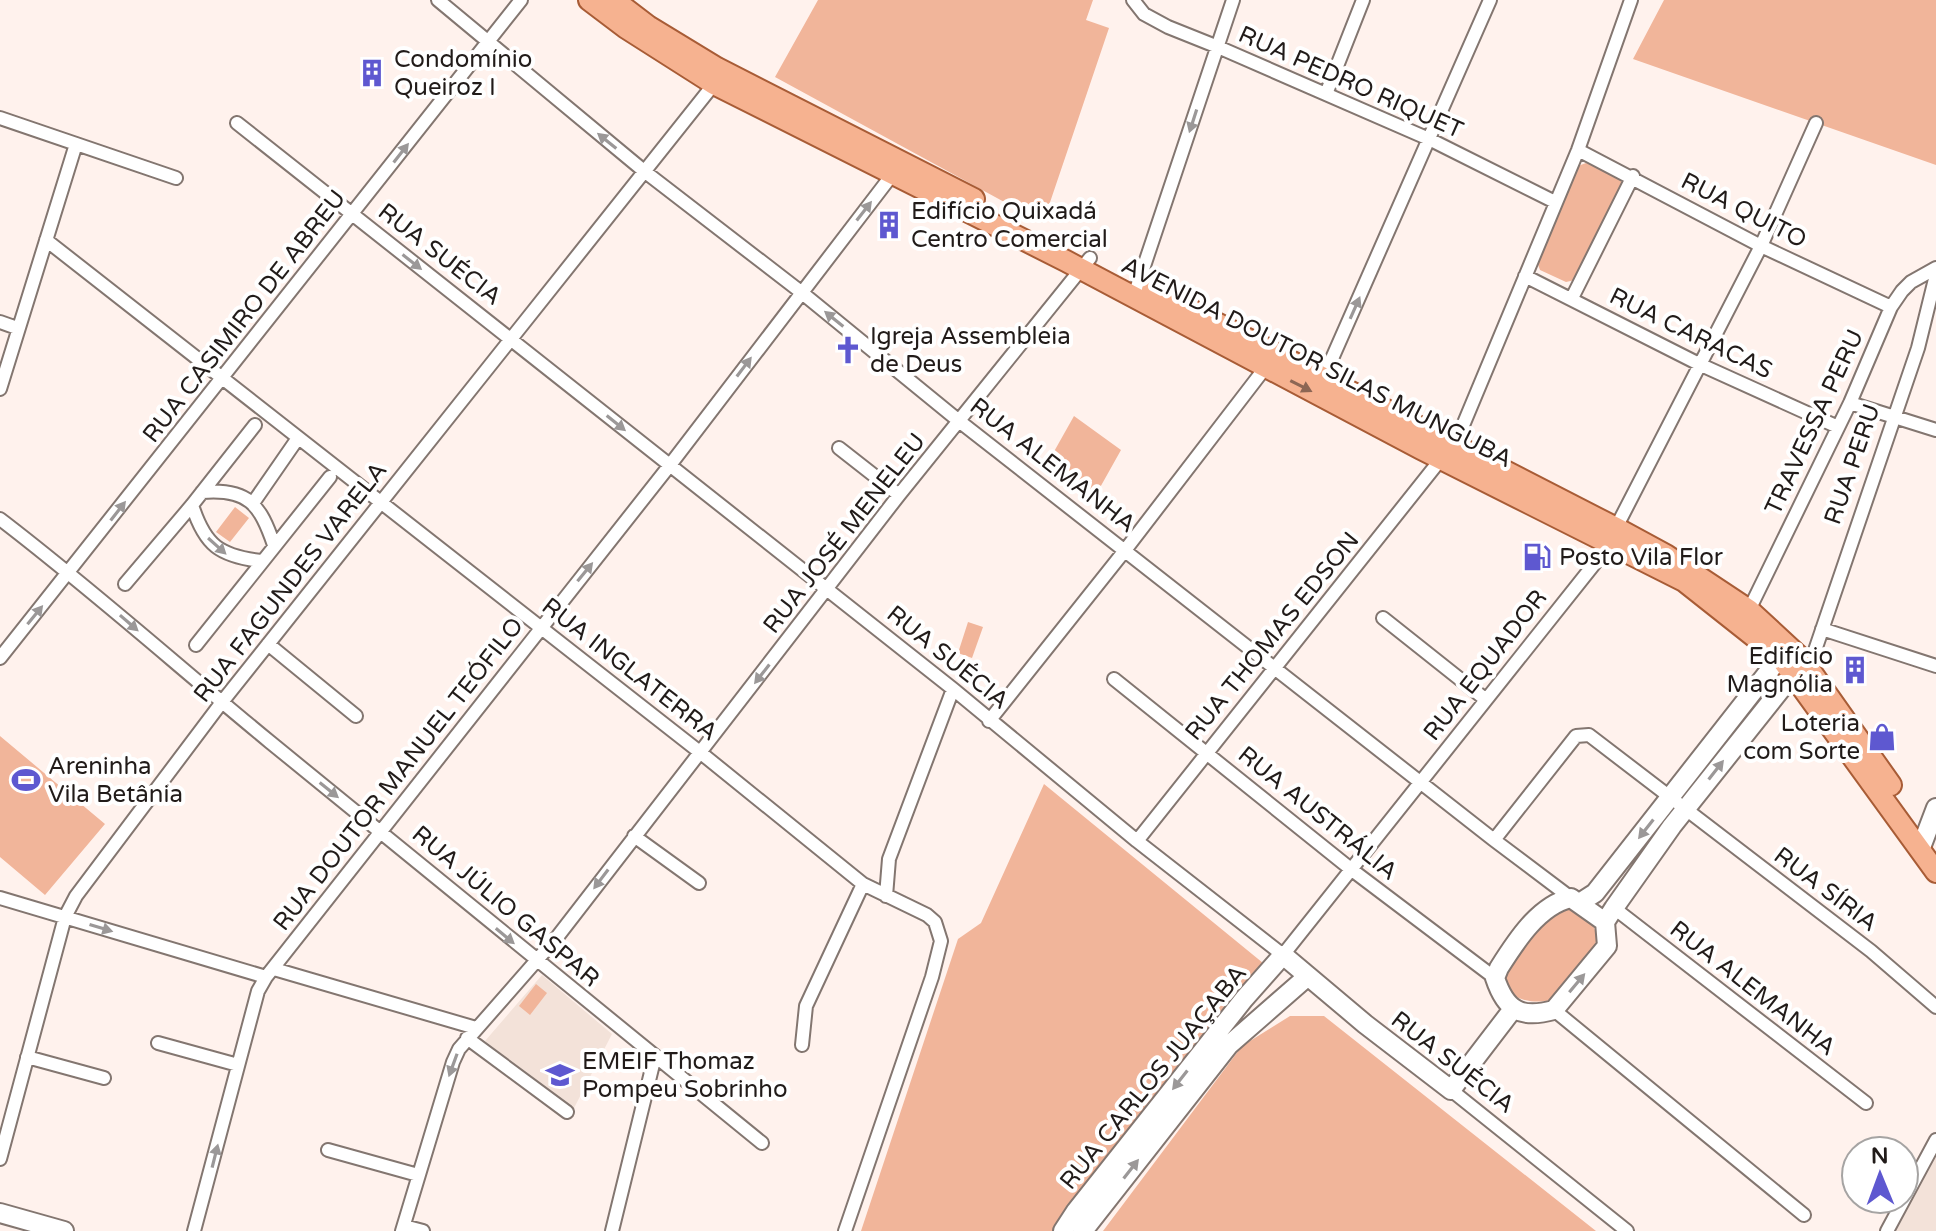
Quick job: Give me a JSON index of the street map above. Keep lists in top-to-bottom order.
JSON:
{
  "streets": {
    "main road": ["AVENIDA DOUTOR SILAS MUNGUBA"],
    "street": [
      "RUA PEDRO RIQUET",
      "RUA QUITO",
      "RUA SUÉCIA",
      "RUA CASIMIRO DE ABREU",
      "RUA CARACAS",
      "TRAVESSA PERU",
      "RUA PERU",
      "RUA ALEMANHA",
      "RUA JOSÉ MENELEU",
      "RUA FAGUNDES VARELA",
      "RUA THOMAS EDSON",
      "RUA EQUADOR",
      "RUA INGLATERRA",
      "RUA DOUTOR MANUEL TEÓFILO",
      "RUA AUSTRÁLIA",
      "RUA SÍRIA",
      "RUA JÚLIO GASPAR",
      "RUA CARLOS JUAÇABA"
    ]
  },
  "crossings": [
    ["RUA PEDRO RIQUET", "RUA THOMAS EDSON"],
    ["RUA QUITO", "TRAVESSA PERU"],
    ["RUA QUITO", "RUA THOMAS EDSON"],
    ["RUA QUITO", "RUA EQUADOR"],
    ["RUA SUÉCIA", "RUA CASIMIRO DE ABREU"],
    ["RUA SUÉCIA", "RUA JOSÉ MENELEU"],
    ["RUA SUÉCIA", "RUA FAGUNDES VARELA"],
    ["RUA SUÉCIA", "RUA THOMAS EDSON"],
    ["RUA SUÉCIA", "RUA EQUADOR"],
    ["RUA SUÉCIA", "RUA DOUTOR MANUEL TEÓFILO"],
    ["RUA SUÉCIA", "RUA CARLOS JUAÇABA"],
    ["RUA CASIMIRO DE ABREU", "RUA ALEMANHA"],
    ["RUA CASIMIRO DE ABREU", "RUA INGLATERRA"],
    ["RUA CASIMIRO DE ABREU", "RUA JÚLIO GASPAR"],
    ["RUA CARACAS", "TRAVESSA PERU"],
    ["RUA CARACAS", "RUA THOMAS EDSON"],
    ["RUA CARACAS", "RUA EQUADOR"],
    ["AVENIDA DOUTOR SILAS MUNGUBA", "TRAVESSA PERU"],
    ["AVENIDA DOUTOR SILAS MUNGUBA", "RUA PERU"],
    ["AVENIDA DOUTOR SILAS MUNGUBA", "RUA JOSÉ MENELEU"],
    ["AVENIDA DOUTOR SILAS MUNGUBA", "RUA FAGUNDES VARELA"],
    ["AVENIDA DOUTOR SILAS MUNGUBA", "RUA THOMAS EDSON"],
    ["AVENIDA DOUTOR SILAS MUNGUBA", "RUA EQUADOR"],
    ["AVENIDA DOUTOR SILAS MUNGUBA", "RUA DOUTOR MANUEL TEÓFILO"],
    ["RUA PERU", "RUA ALEMANHA"],
    ["RUA PERU", "RUA AUSTRÁLIA"],
    ["RUA PERU", "RUA SÍRIA"],
    ["RUA ALEMANHA", "RUA JOSÉ MENELEU"],
    ["RUA ALEMANHA", "RUA FAGUNDES VARELA"],
    ["RUA ALEMANHA", "RUA THOMAS EDSON"],
    ["RUA ALEMANHA", "RUA EQUADOR"],
    ["RUA ALEMANHA", "RUA DOUTOR MANUEL TEÓFILO"],
    ["RUA ALEMANHA", "RUA SÍRIA"],
    ["RUA JOSÉ MENELEU", "RUA INGLATERRA"],
    ["RUA JOSÉ MENELEU", "RUA JÚLIO GASPAR"],
    ["RUA FAGUNDES VARELA", "RUA INGLATERRA"],
    ["RUA FAGUNDES VARELA", "RUA JÚLIO GASPAR"],
    ["RUA THOMAS EDSON", "RUA AUSTRÁLIA"],
    ["RUA EQUADOR", "RUA AUSTRÁLIA"],
    ["RUA EQUADOR", "RUA CARLOS JUAÇABA"],
    ["RUA INGLATERRA", "RUA DOUTOR MANUEL TEÓFILO"],
    ["RUA DOUTOR MANUEL TEÓFILO", "RUA JÚLIO GASPAR"]
  ],
  "one_way": ["RUA JOSÉ MENELEU", "RUA DOUTOR MANUEL TEÓFILO", "RUA JÚLIO GASPAR"],
  "places": {
    "building": ["Condomínio Queiroz I", "Edifício Quixadá Centro Comercial", "Edifício Magnólia"],
    "church": ["Igreja Assembleia de Deus"],
    "fuel station": ["Posto Vila Flor"],
    "shop": ["Loteria com Sorte"],
    "sports": ["Areninha Vila Betânia"],
    "school or university": ["EMEIF Thomaz Pompeu Sobrinho"]
  },
  "north": "top"
}
